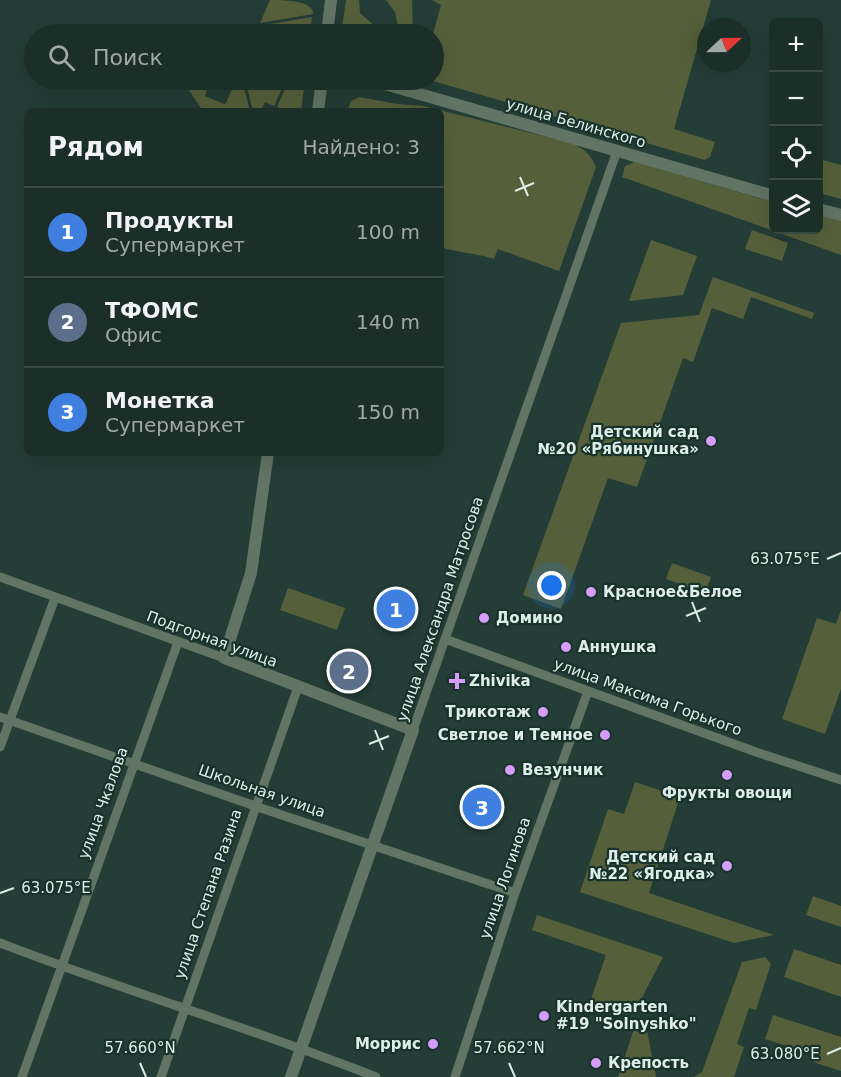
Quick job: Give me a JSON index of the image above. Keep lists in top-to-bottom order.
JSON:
{
  "streets": {
    "street": [
      "улица Белинского",
      "улица Александра Матросова",
      "Подгорная улица",
      "улица Максима Горького",
      "Школьная улица",
      "улица Чкалова",
      "улица Логинова",
      "улица Степана Разина"
    ]
  },
  "crossings": [
    ["улица Белинского", "улица Александра Матросова"],
    ["улица Александра Матросова", "Подгорная улица"],
    ["улица Александра Матросова", "улица Максима Горького"],
    ["улица Александра Матросова", "Школьная улица"],
    ["Подгорная улица", "улица Чкалова"],
    ["Подгорная улица", "улица Степана Разина"],
    ["улица Максима Горького", "улица Логинова"],
    ["Школьная улица", "улица Чкалова"],
    ["Школьная улица", "улица Логинова"],
    ["Школьная улица", "улица Степана Разина"]
  ],
  "places": {
    "other": [
      "Детский сад №20 «Рябинушка»",
      "Красное&Белое",
      "Домино",
      "Аннушка",
      "Трикотаж",
      "Светлое и Темное",
      "Везунчик",
      "Фрукты овощи",
      "Детский сад №22 «Ягодка»",
      "Kindergarten #19 \"Solnyshko\"",
      "Моррис",
      "Крепость"
    ],
    "health": ["Zhivika"]
  },
  "north": "right",
  "page": {
    "map_buttons": ["+", "−"],
    "search": "Поиск",
    "heading": ["Рядом", "Найдено: 3"],
    "list": [
      {
        "mark": "1",
        "name": "Продукты",
        "note": "Супермаркет",
        "value": "100 m"
      },
      {
        "mark": "2",
        "name": "ТФОМС",
        "note": "Офис",
        "value": "140 m"
      },
      {
        "mark": "3",
        "name": "Монетка",
        "note": "Супермаркет",
        "value": "150 m"
      }
    ],
    "pins": ["1", "2", "3"]
  },
  "coordinates": [
    "63.075°E",
    "57.660°N",
    "57.662°N",
    "63.080°E"
  ]
}
